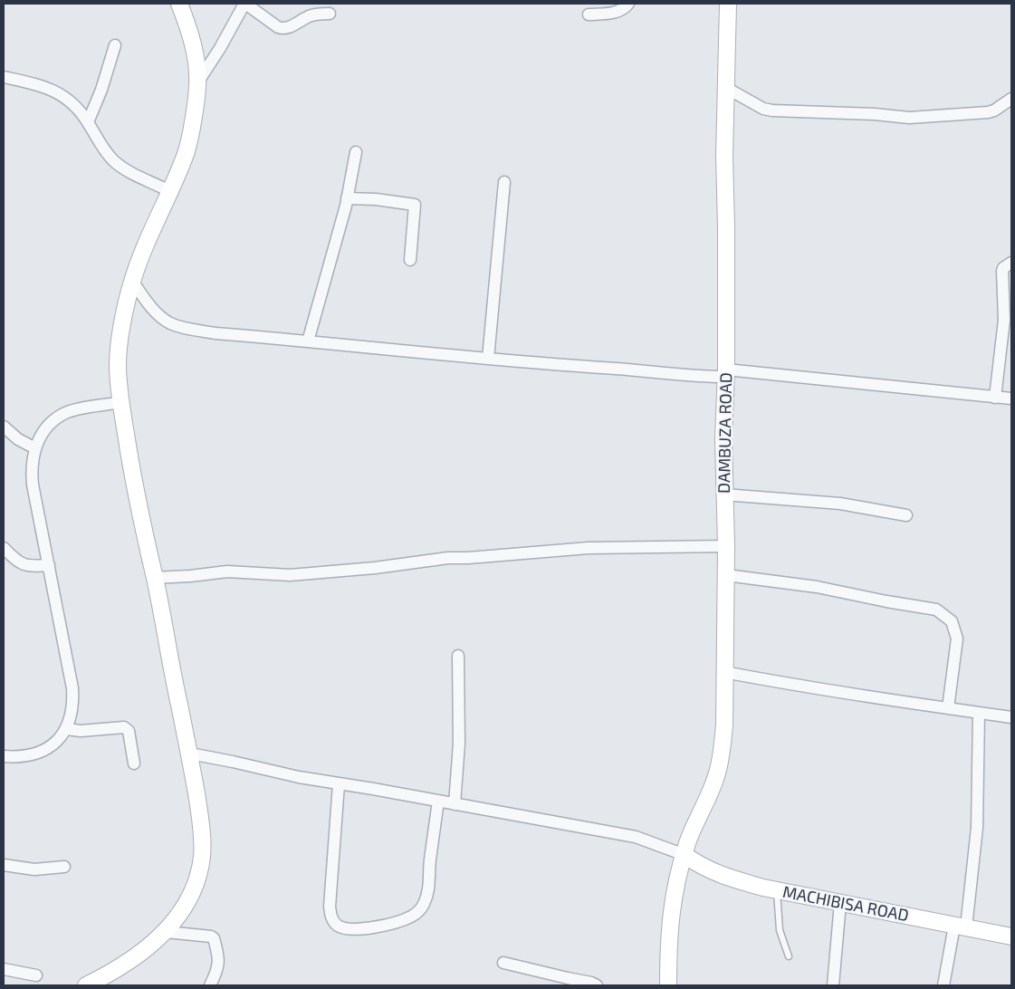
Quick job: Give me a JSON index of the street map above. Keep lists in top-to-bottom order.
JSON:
{
  "streets": {
    "street": ["DAMBUZA ROAD", "MACHIBISA ROAD"]
  },
  "crossings": [
    ["DAMBUZA ROAD", "MACHIBISA ROAD"]
  ]
}
